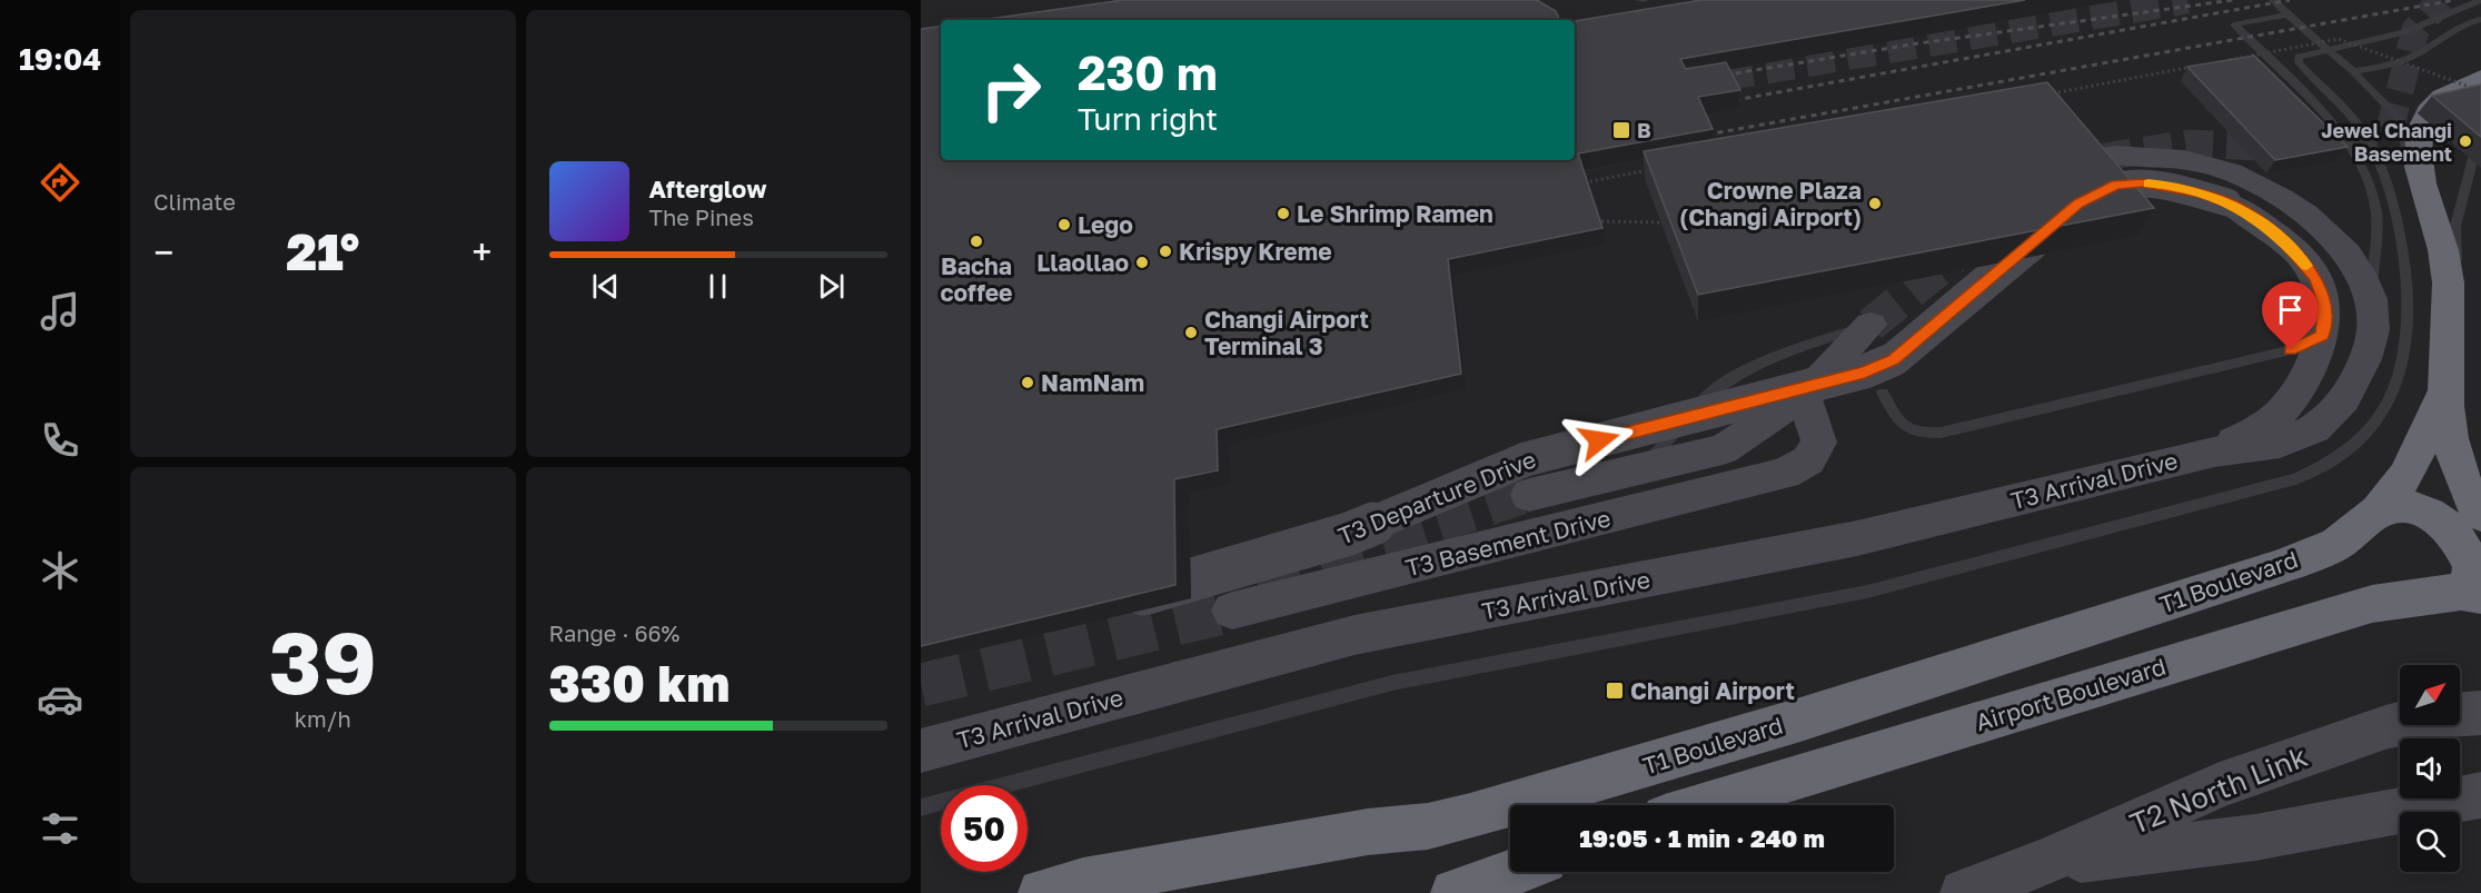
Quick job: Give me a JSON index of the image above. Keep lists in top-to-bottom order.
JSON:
{
  "streets": {
    "highway": ["T1 Boulevard", "Airport Boulevard"],
    "main road": [
      "T3 Arrival Drive",
      "T3 Departure Drive",
      "T3 Basement Drive",
      "T2 North Link"
    ]
  },
  "crossings": [
    ["T3 Arrival Drive", "T3 Departure Drive"]
  ],
  "places": {
    "transit": ["B", "Changi Airport"],
    "other": [
      "Jewel Changi Basement",
      "Crowne Plaza (Changi Airport)",
      "Le Shrimp Ramen",
      "Lego",
      "Bacha coffee",
      "Krispy Kreme",
      "Llaollao",
      "Changi Airport Terminal 3",
      "NamNam"
    ]
  },
  "north": "top right",
  "page": {
    "tabs": "19:04",
    "tile": [
      "Climate",
      ["39", "km/h"],
      ["Range · 66%", "330 km"]
    ],
    "turn": ["230 m", "Turn right"],
    "song": ["Afterglow", "The Pines"],
    "heat": ["−", "21°", "+"],
    "limit": "50",
    "trip": "19:05 · 1 min · 240 m"
  }
}
